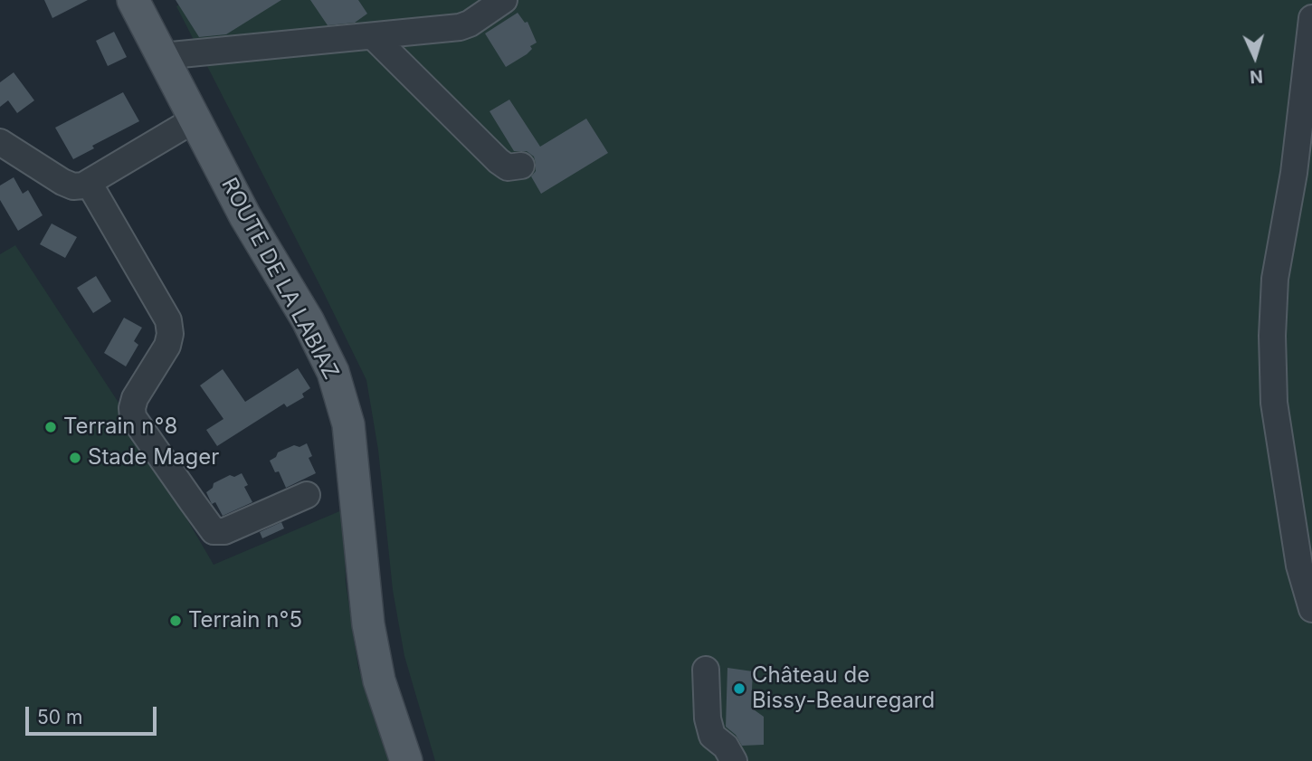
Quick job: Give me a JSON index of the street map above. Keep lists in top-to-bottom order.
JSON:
{
  "streets": {
    "main road": ["ROUTE DE LA LABIAZ"]
  },
  "places": [
    "Terrain n°8",
    "Stade Mager",
    "Terrain n°5",
    "Château de Bissy-Beauregard"
  ],
  "scale_bar": "50 m",
  "north": "bottom"
}
